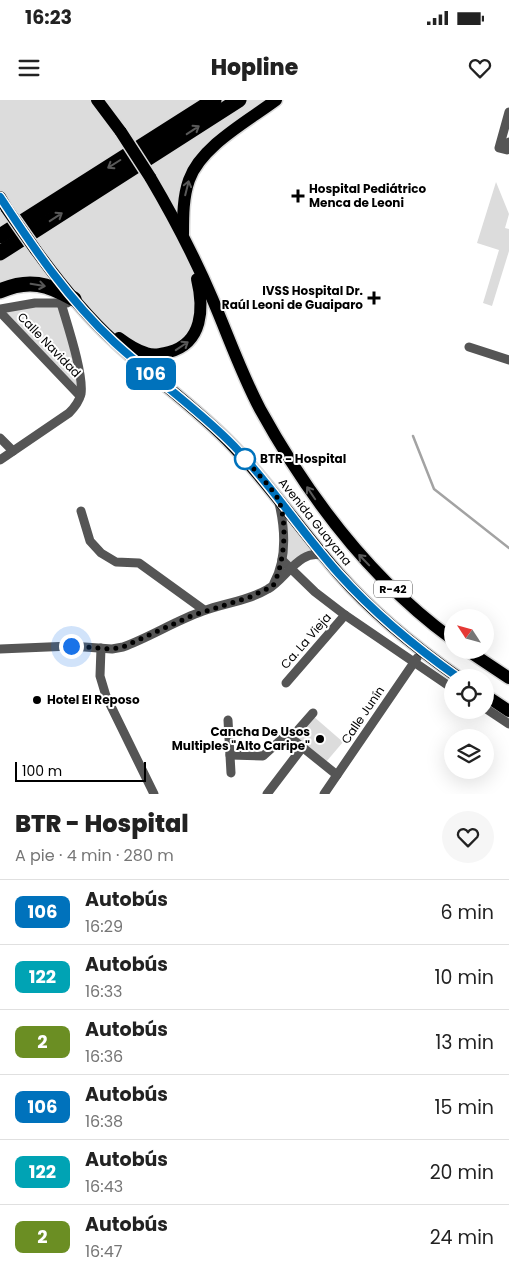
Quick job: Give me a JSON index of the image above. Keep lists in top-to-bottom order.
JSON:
{
  "streets": {
    "main road": ["Avenida Guayana", "R-42"],
    "street": ["Calle Navidad", "Ca. La Vieja", "Calle Junín"]
  },
  "crossings": [
    ["Avenida Guayana", "Calle Junín"]
  ],
  "places": {
    "health": ["Hospital Pediátrico Menca de Leoni", "IVSS Hospital Dr. Raúl Leoni de Guaiparo"],
    "other": ["BTR - Hospital", "Hotel El Reposo", "Cancha De Usos Multiples \"Alto Caripe\""]
  },
  "lines": ["bus line 106"],
  "scale_bar": "100 m",
  "north": "top left",
  "page": {
    "status": "16:23",
    "header": "Hopline",
    "on_map": "106",
    "scale": "100 m",
    "heading": ["BTR - Hospital", "A pie · 4 min · 280 m"],
    "list": [
      {
        "mark": "106",
        "name": "Autobús",
        "note": "16:29",
        "value": "6 min"
      },
      {
        "mark": "122",
        "name": "Autobús",
        "note": "16:33",
        "value": "10 min"
      },
      {
        "mark": "2",
        "name": "Autobús",
        "note": "16:36",
        "value": "13 min"
      },
      {
        "mark": "106",
        "name": "Autobús",
        "note": "16:38",
        "value": "15 min"
      },
      {
        "mark": "122",
        "name": "Autobús",
        "note": "16:43",
        "value": "20 min"
      },
      {
        "mark": "2",
        "name": "Autobús",
        "note": "16:47",
        "value": "24 min"
      }
    ]
  }
}
